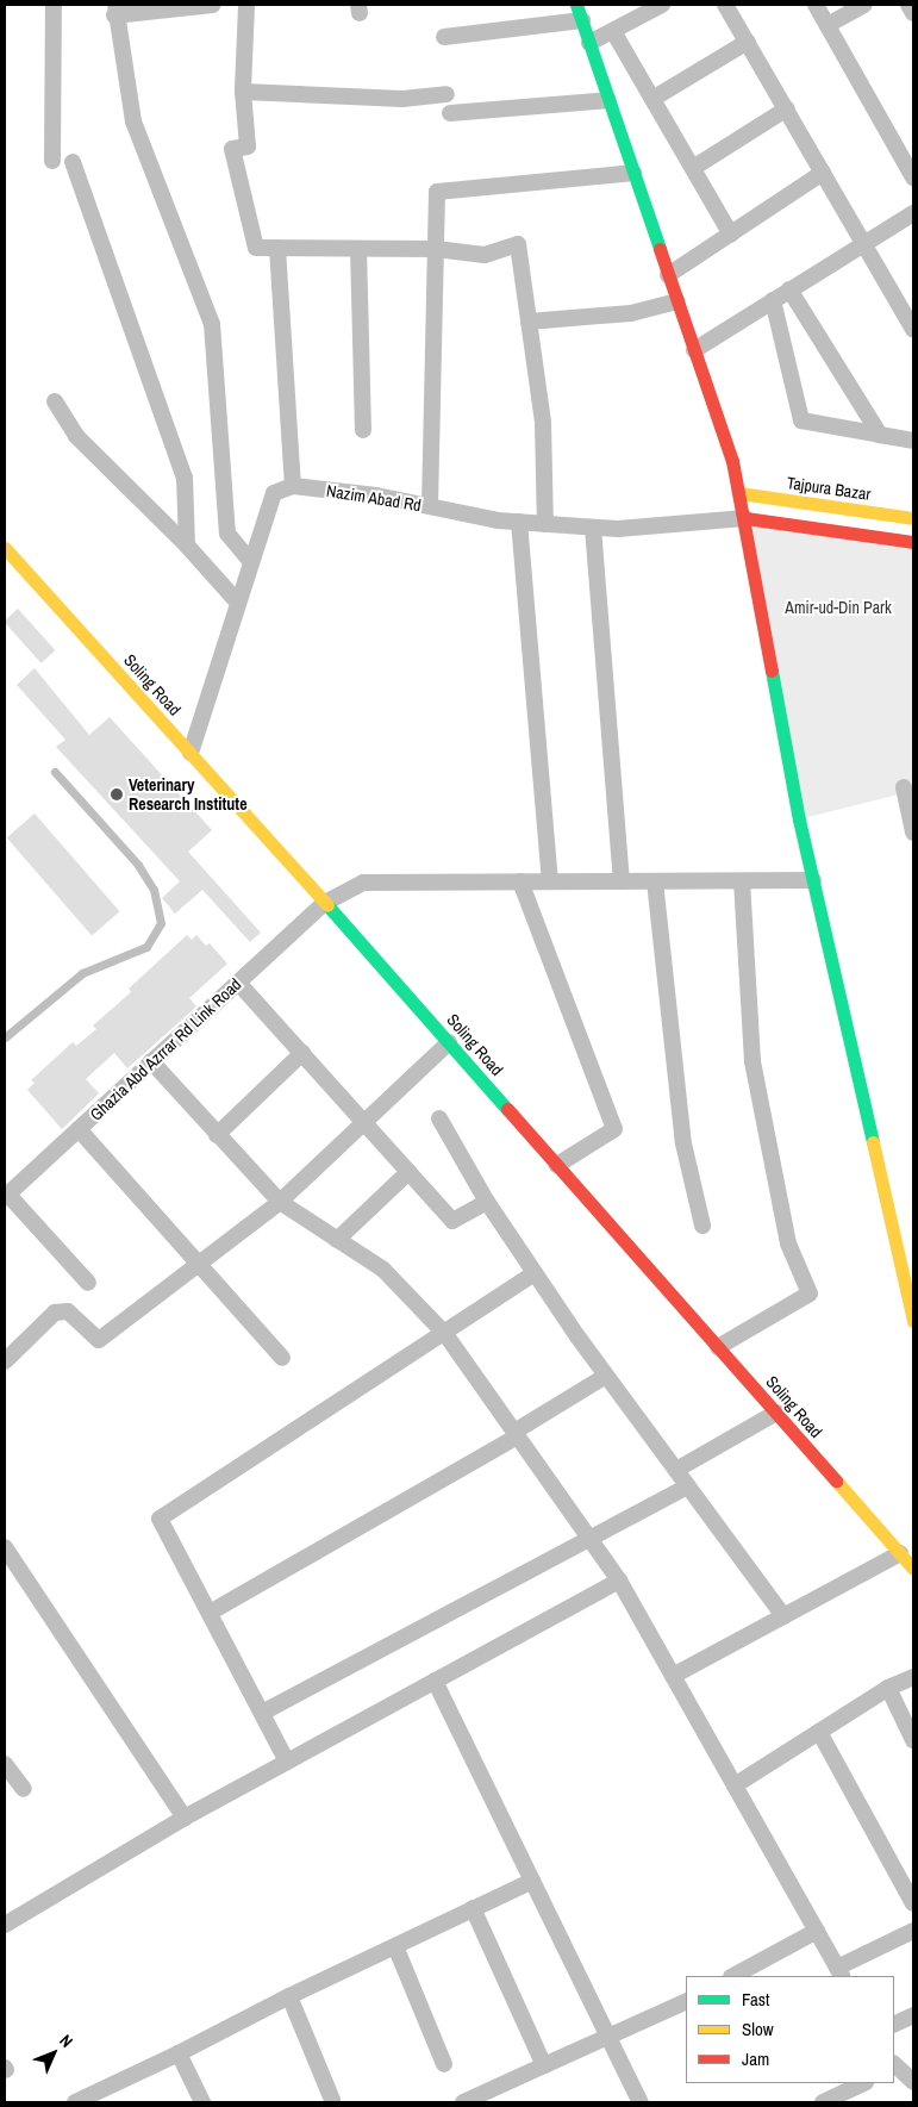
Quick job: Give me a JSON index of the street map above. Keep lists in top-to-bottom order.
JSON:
{
  "streets": {
    "street": [
      "Tajpura Bazar",
      "Nazim Abad Rd",
      "Soling Road",
      "Ghazia Abd Azrrar Rd Link Road"
    ]
  },
  "crossings": [
    ["Soling Road", "Ghazia Abd Azrrar Rd Link Road"]
  ],
  "parks": ["Amir-ud-Din Park"],
  "places": ["Veterinary Research Institute"],
  "legend": ["Fast", "Slow", "Jam"],
  "north": "top right"
}
